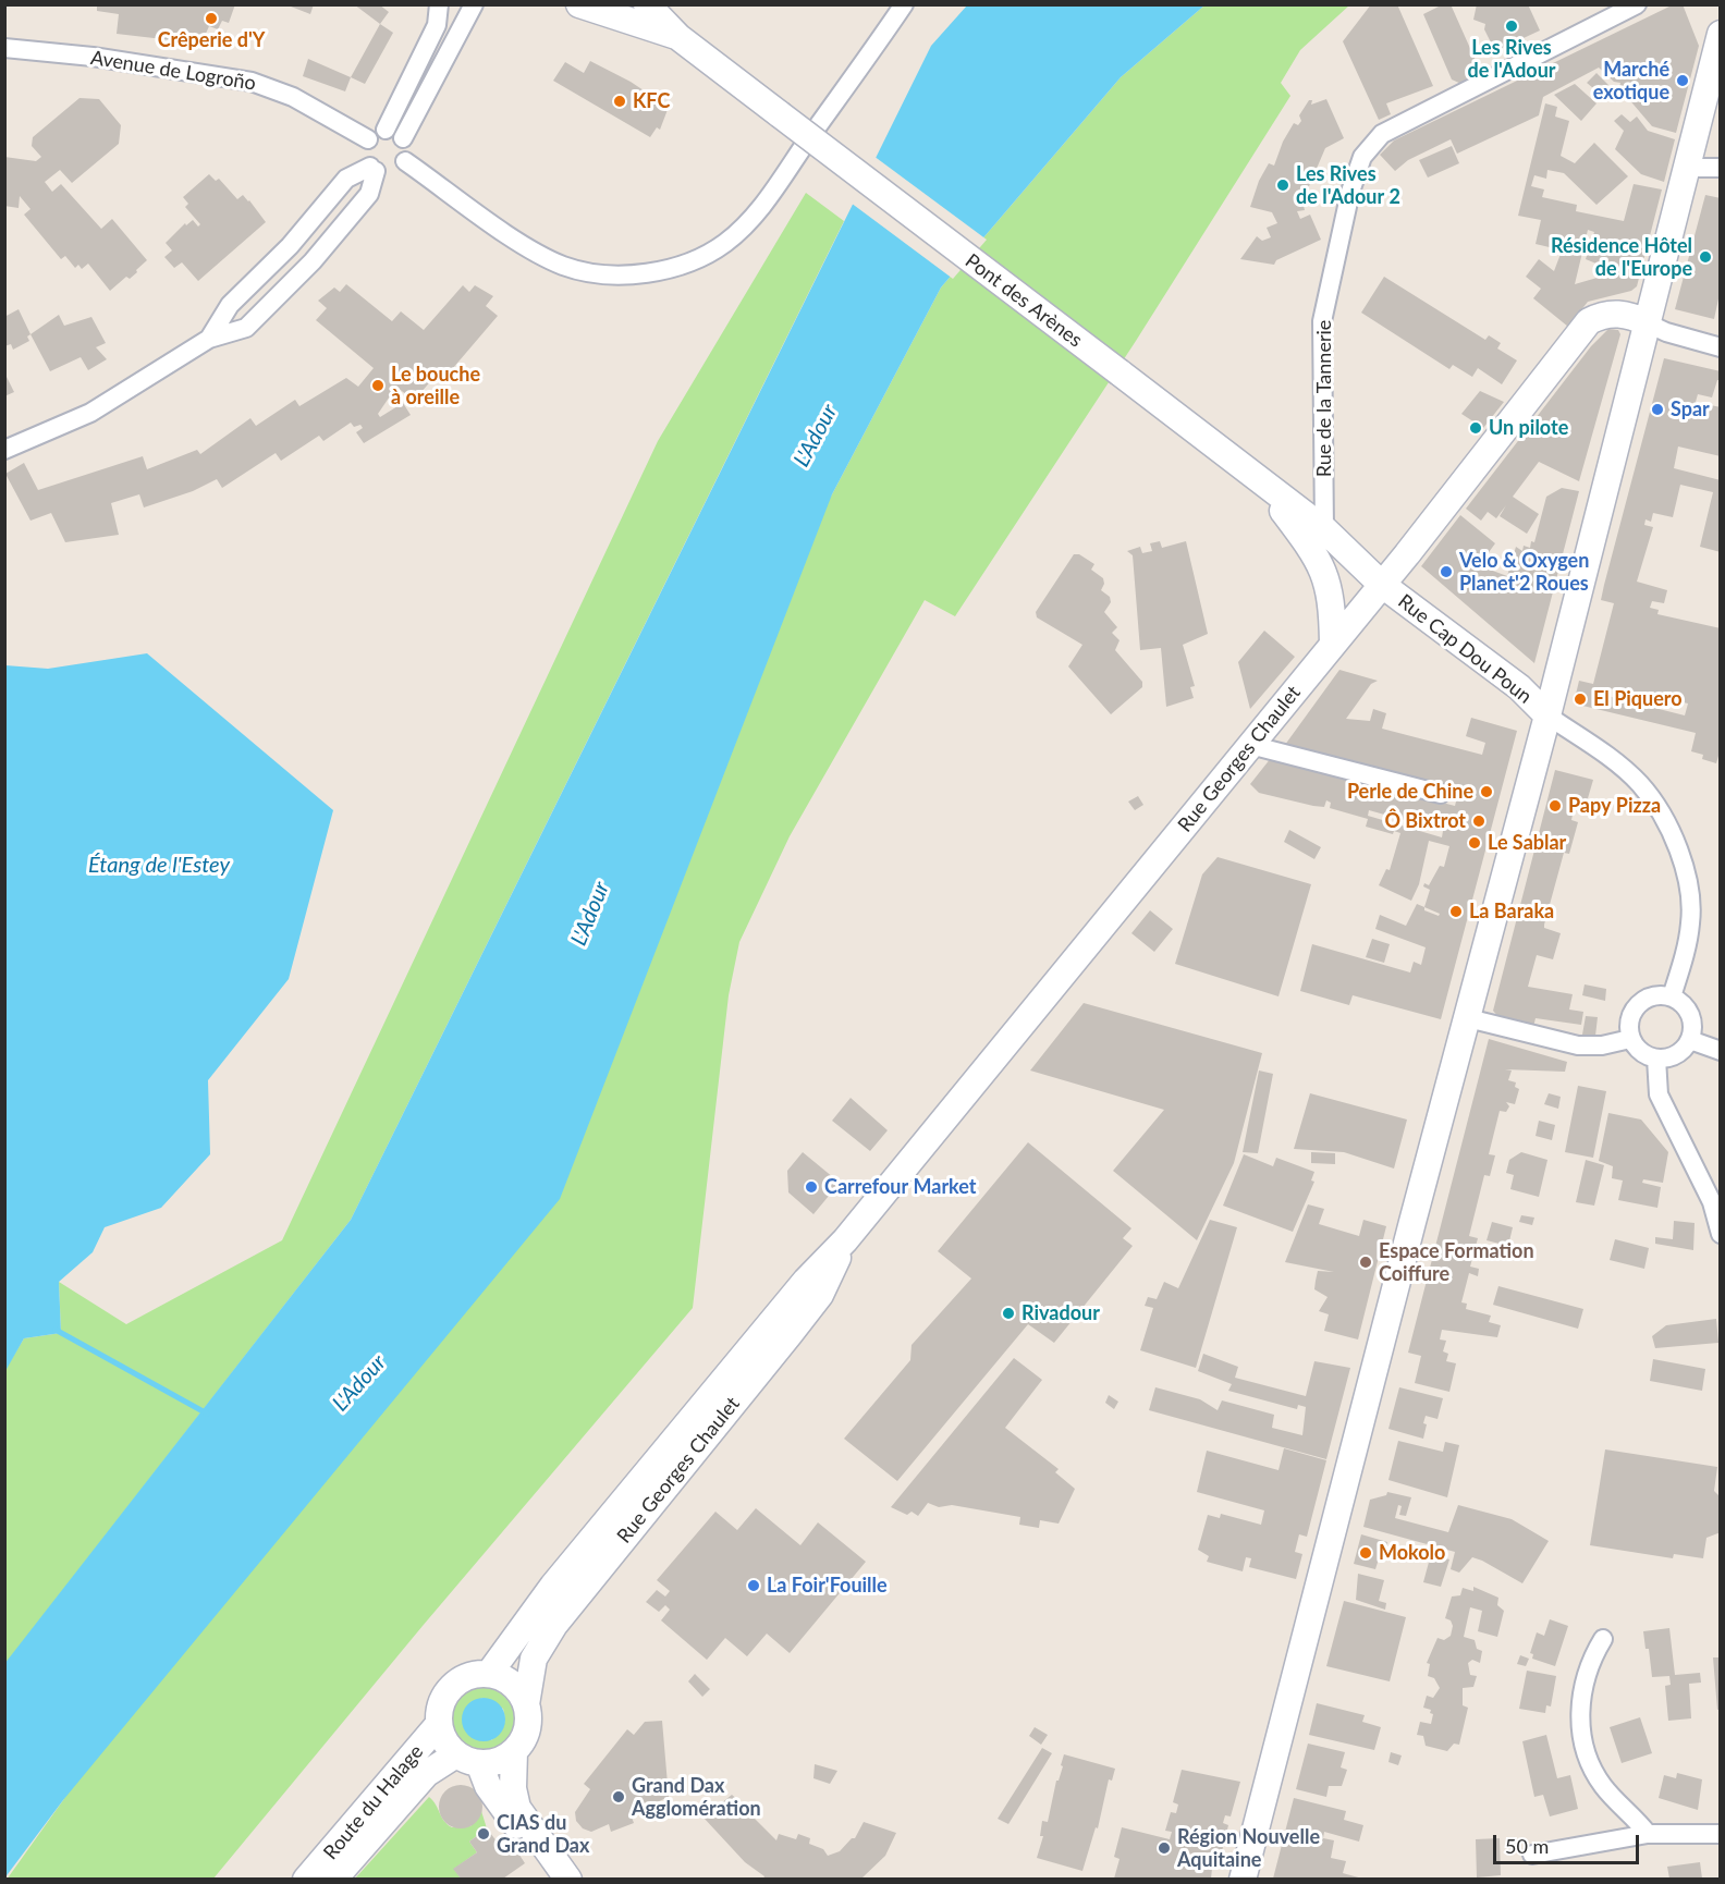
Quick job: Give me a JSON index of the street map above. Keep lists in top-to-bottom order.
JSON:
{
  "streets": {
    "main road": [
      "Pont des Arènes",
      "Rue Cap Dou Poun",
      "Rue Georges Chaulet",
      "Route du Halage"
    ],
    "street": ["Avenue de Logroño", "Rue de la Tannerie"]
  },
  "crossings": [
    ["Pont des Arènes", "Rue Cap Dou Poun"],
    ["Rue de la Tannerie", "Rue Cap Dou Poun"],
    ["Rue Cap Dou Poun", "Rue Georges Chaulet"],
    ["Rue Georges Chaulet", "Route du Halage"]
  ],
  "water": ["L'Adour", "Étang de l'Estey"],
  "places": [
    "Crêperie d'Y",
    "Les Rives de l'Adour",
    "Marché exotique",
    "KFC",
    "Les Rives de l'Adour 2",
    "Résidence Hôtel de l'Europe",
    "Le bouche à oreille",
    "Spar",
    "Un pilote",
    "Velo & Oxygen Planet'2 Roues",
    "El Piquero",
    "Perle de Chine",
    "Papy Pizza",
    "Ô Bixtrot",
    "Le Sablar",
    "La Baraka",
    "Carrefour Market",
    "Espace Formation Coiffure",
    "Rivadour",
    "Mokolo",
    "La Foir'Fouille",
    "Grand Dax Agglomération",
    "CIAS du Grand Dax",
    "Région Nouvelle Aquitaine"
  ],
  "scale_bar": "50 m"
}
